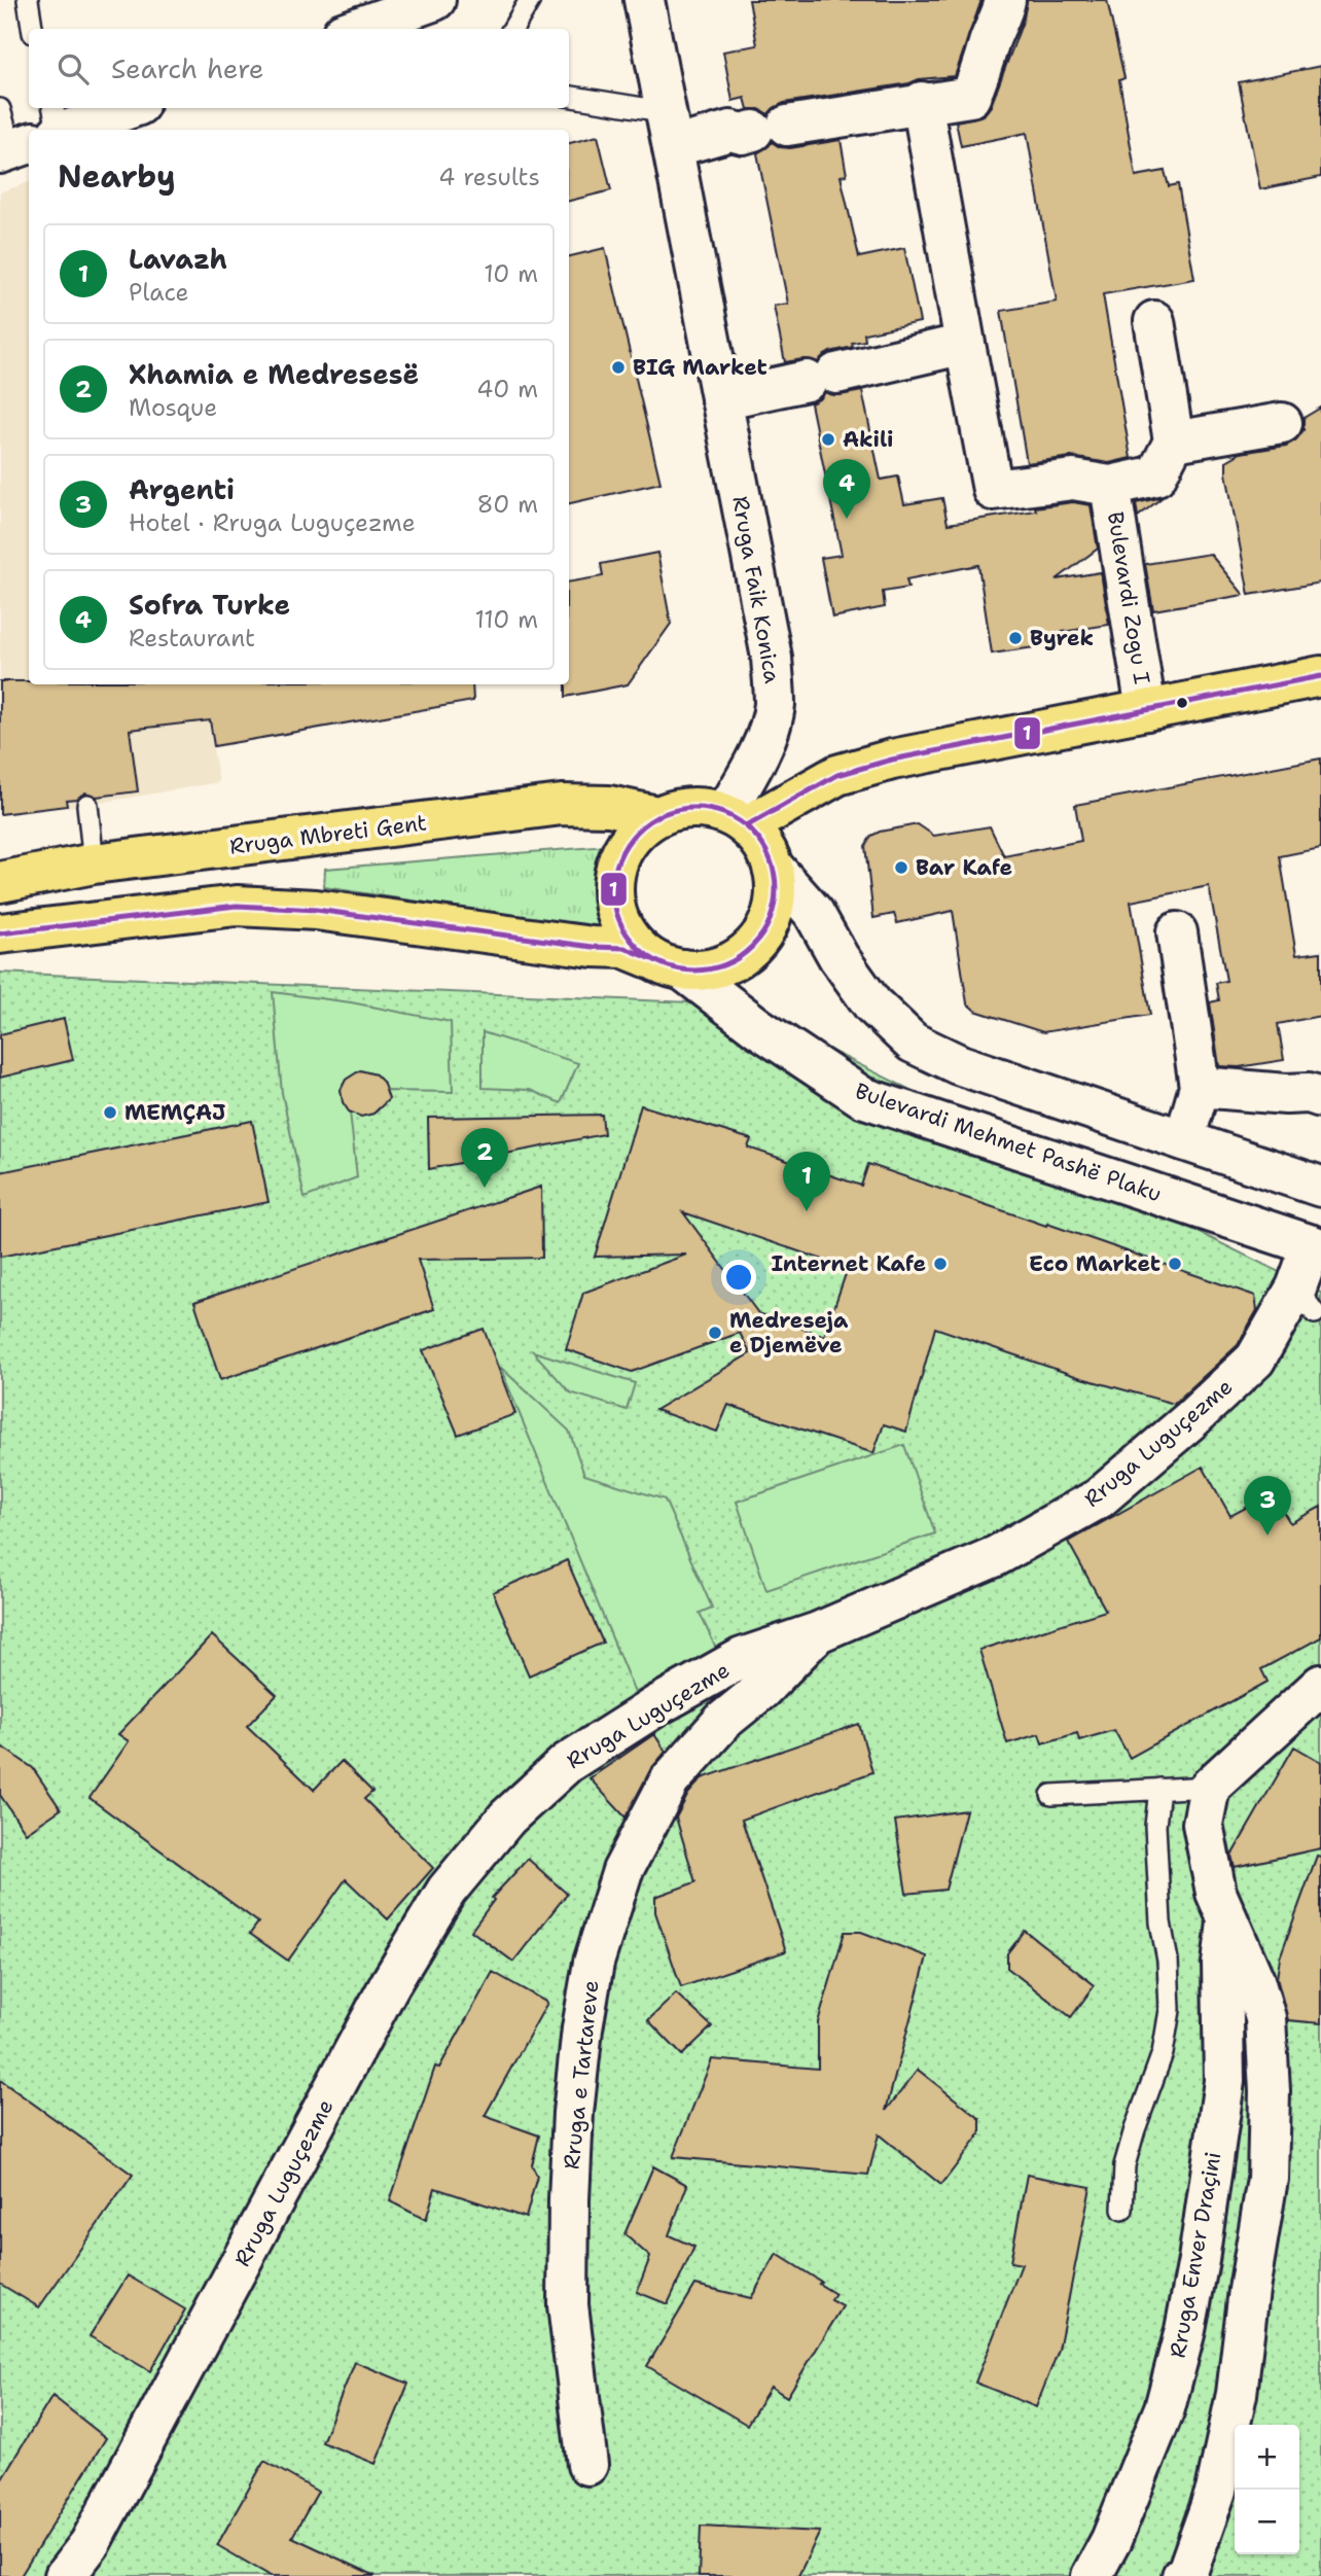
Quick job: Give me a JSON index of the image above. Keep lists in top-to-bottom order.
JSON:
{
  "streets": {
    "main road": ["Bulevardi Zogu I", "Rruga Mbreti Gent"],
    "street": [
      "Rruga Faik Konica",
      "Bulevardi Mehmet Pashë Plaku",
      "Rruga Luguçezme",
      "Rruga e Tartareve",
      "Rruga Enver Draçini"
    ]
  },
  "crossings": [
    ["Rruga Faik Konica", "Bulevardi Zogu I"],
    ["Rruga Faik Konica", "Rruga Mbreti Gent"],
    ["Rruga Faik Konica", "Bulevardi Mehmet Pashë Plaku"],
    ["Bulevardi Zogu I", "Rruga Mbreti Gent"],
    ["Bulevardi Zogu I", "Bulevardi Mehmet Pashë Plaku"],
    ["Rruga Mbreti Gent", "Bulevardi Mehmet Pashë Plaku"],
    ["Bulevardi Mehmet Pashë Plaku", "Rruga Luguçezme"],
    ["Rruga Luguçezme", "Rruga e Tartareve"]
  ],
  "places": [
    "BIG Market",
    "Akili",
    "Byrek",
    "Bar Kafe",
    "MEMÇAJ",
    "Internet Kafe",
    "Eco Market",
    "Medreseja e Djemëve"
  ],
  "lines": ["transit line 1"],
  "page": {
    "search": "Search here",
    "heading": ["Nearby", "4 results"],
    "list": [
      {
        "mark": "1",
        "name": "Lavazh",
        "note": "Place",
        "value": "10 m"
      },
      {
        "mark": "2",
        "name": "Xhamia e Medresesë",
        "note": "Mosque",
        "value": "40 m"
      },
      {
        "mark": "3",
        "name": "Argenti",
        "note": "Hotel · Rruga Luguçezme",
        "value": "80 m"
      },
      {
        "mark": "4",
        "name": "Sofra Turke",
        "note": "Restaurant",
        "value": "110 m"
      }
    ],
    "pins": [
      "4",
      "2",
      "1",
      "3"
    ],
    "map_buttons": ["+", "−"]
  }
}
